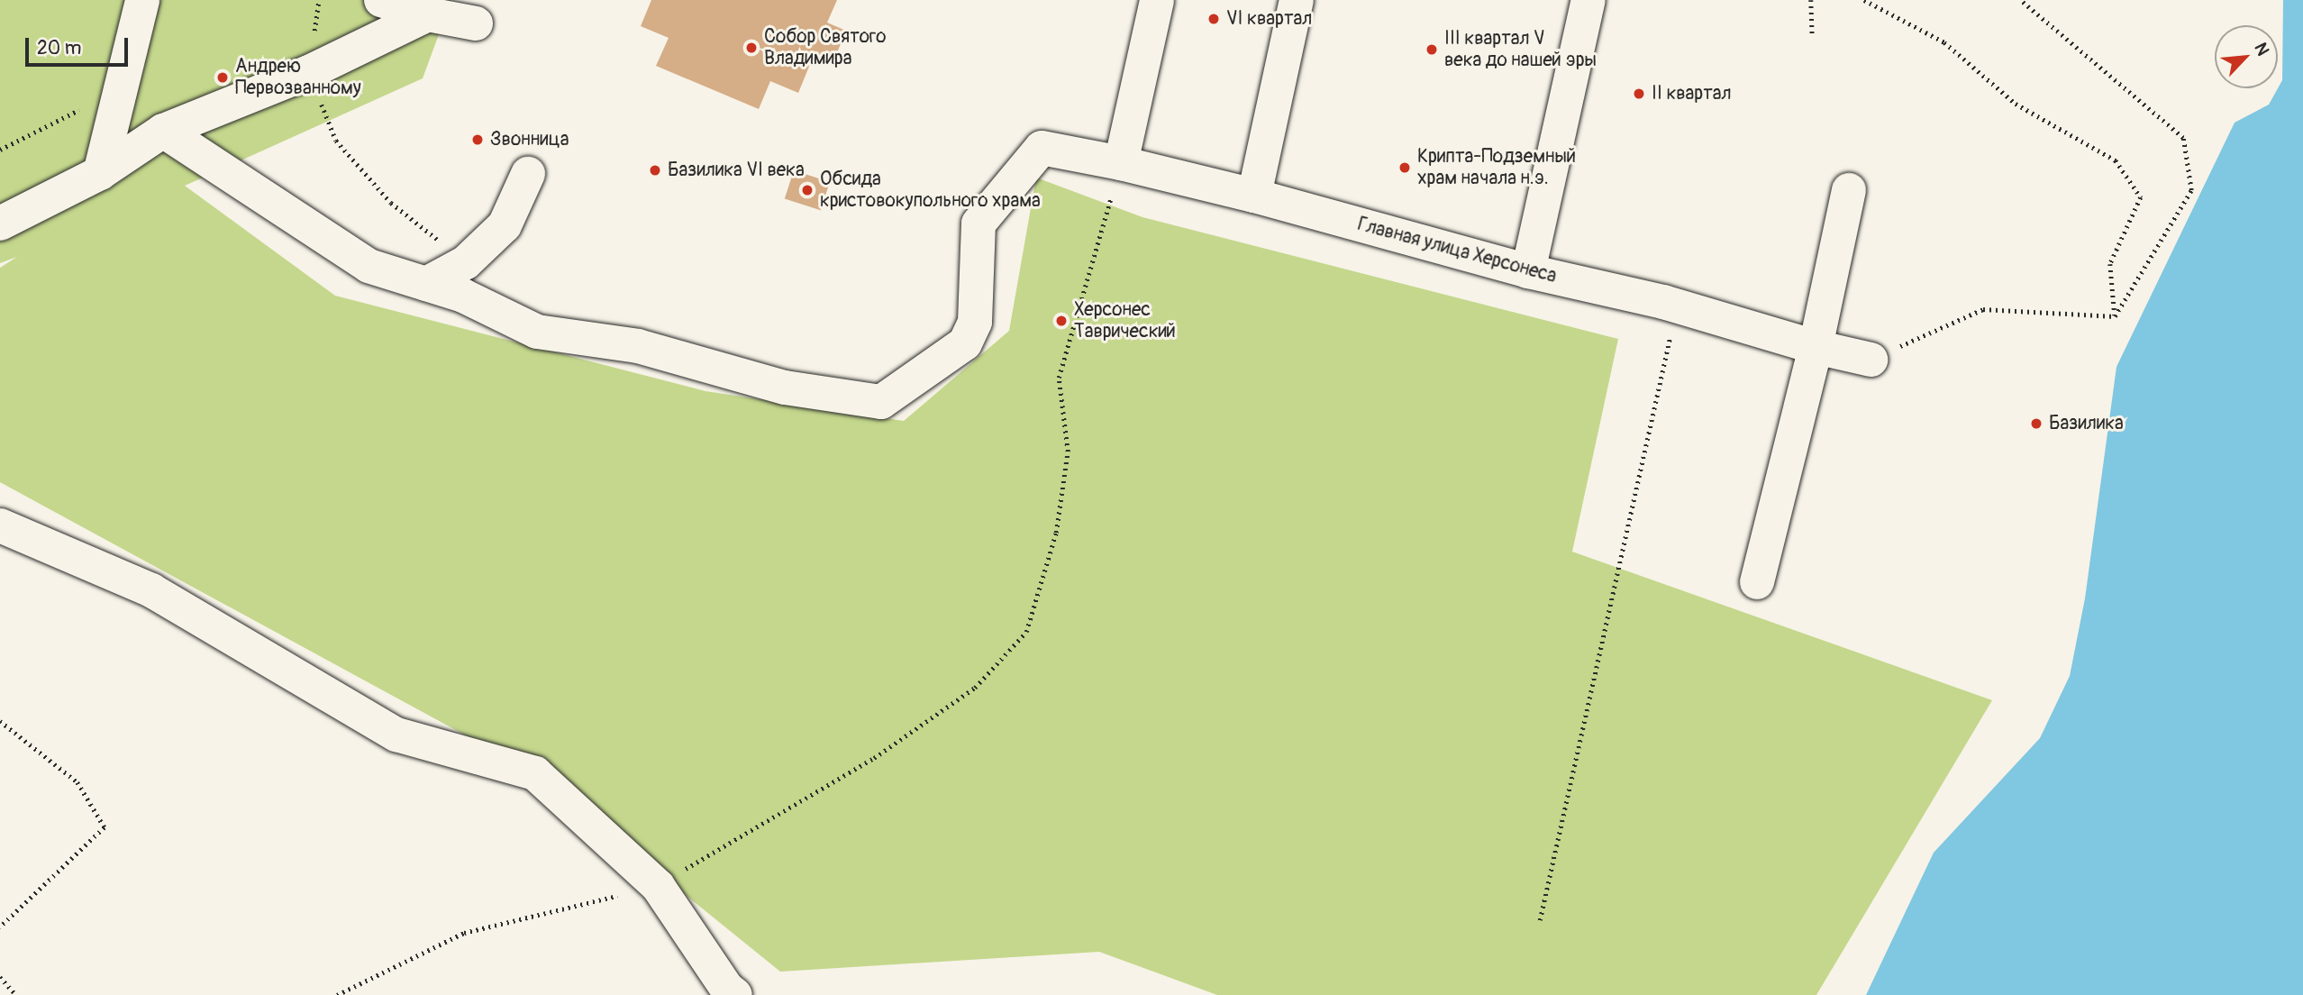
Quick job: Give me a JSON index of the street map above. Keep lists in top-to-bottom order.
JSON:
{
  "streets": {
    "lane": ["Главная улица Херсонеса"]
  },
  "places": [
    "VI квартал",
    "Собор Святого Владимира",
    "III квартал V века до нашей эры",
    "Андрею Первозванному",
    "II квартал",
    "Звонница",
    "Крипта-Подземный храм начала н.э.",
    "Базилика VI века",
    "Обсида кристовокупольного храма",
    "Херсонес Таврический",
    "Базилика"
  ],
  "scale_bar": "20 m",
  "north": "top right"
}
